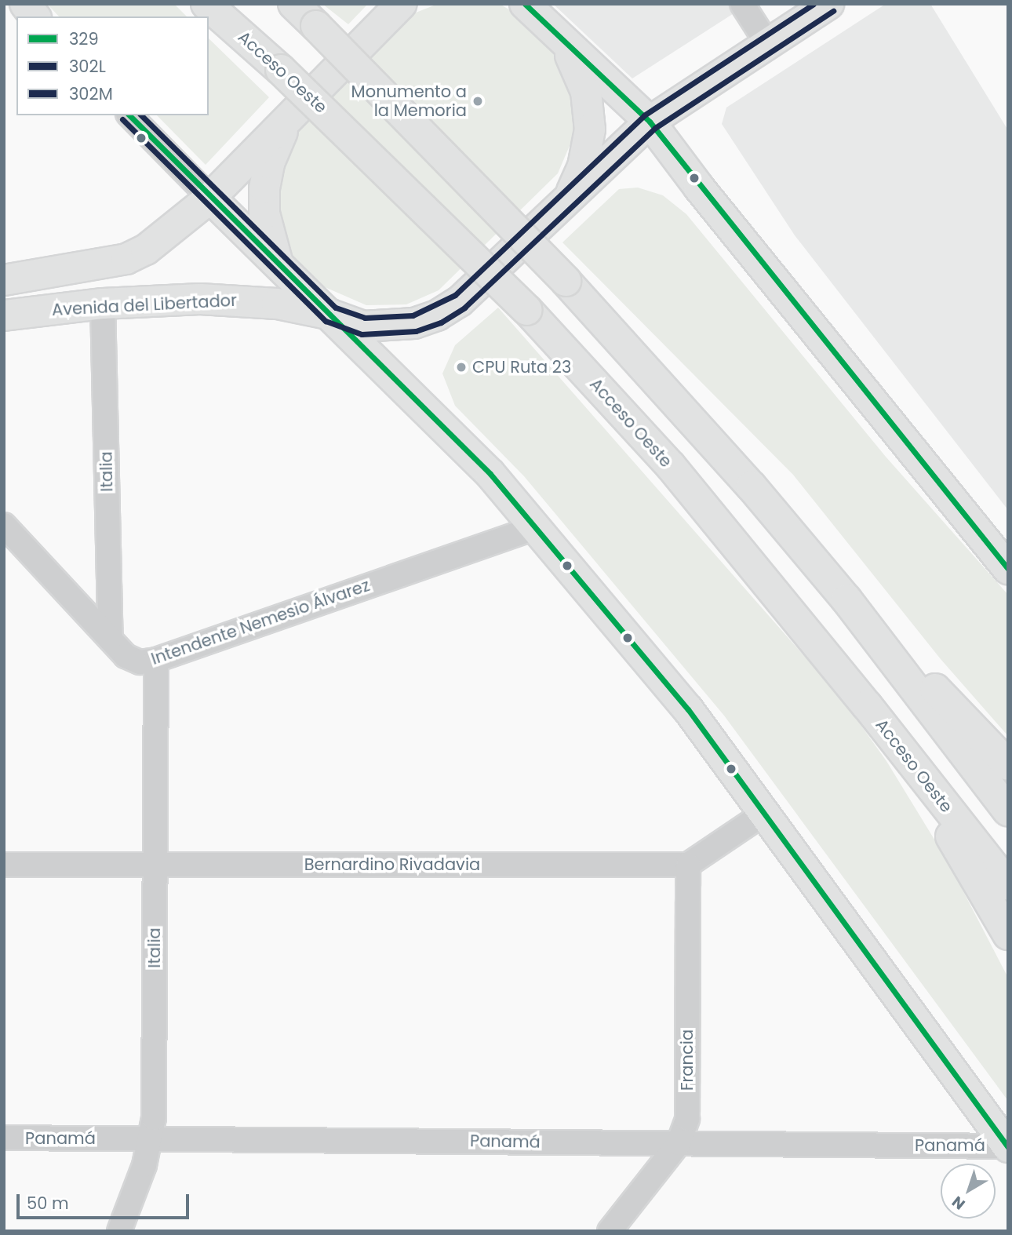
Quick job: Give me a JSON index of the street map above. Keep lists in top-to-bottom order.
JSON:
{
  "streets": {
    "main road": ["Acceso Oeste", "Avenida del Libertador"],
    "street": [
      "Italia",
      "Intendente Nemesio Álvarez",
      "Bernardino Rivadavia",
      "Francia",
      "Panamá"
    ]
  },
  "crossings": [
    ["Avenida del Libertador", "Italia"],
    ["Italia", "Intendente Nemesio Álvarez"],
    ["Italia", "Bernardino Rivadavia"],
    ["Italia", "Panamá"],
    ["Bernardino Rivadavia", "Francia"],
    ["Francia", "Panamá"]
  ],
  "places": ["Monumento a la Memoria", "CPU Ruta 23"],
  "lines": ["transit line 329", "transit line 302M", "transit line 302L"],
  "legend": ["329", "302L", "302M"],
  "scale_bar": "50 m",
  "north": "bottom left"
}
